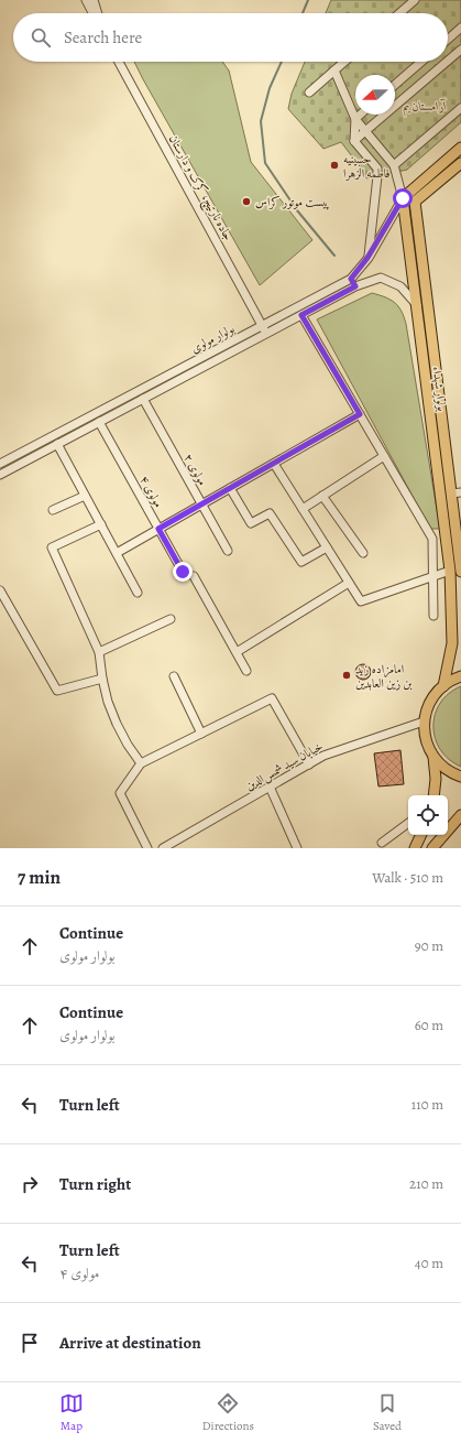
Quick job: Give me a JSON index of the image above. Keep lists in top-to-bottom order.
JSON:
{
  "streets": {
    "main road": ["بولوار شهداء"],
    "street": [
      "جاده نارتیچ، کرک و دارستان",
      "بولوار مولوی",
      "مولوی ۲",
      "مولوی ۴",
      "خیابان سید شمس‌الدین"
    ]
  },
  "crossings": [
    ["جاده نارتیچ، کرک و دارستان", "بولوار مولوی"],
    ["بولوار مولوی", "بولوار شهداء"],
    ["بولوار مولوی", "مولوی ۲"],
    ["بولوار مولوی", "مولوی ۴"]
  ],
  "parks": ["آرامستان بم"],
  "places": ["حسینیه فاطمه الزهرا", "پیست موتور کراس", "امامزاده زید بن زین العابدین"],
  "north": "left",
  "page": {
    "search": "Search here",
    "heading": ["7 min", "Walk · 510 m"],
    "list": [
      ["Continue", "بولوار مولوی", "90 m"],
      ["Continue", "بولوار مولوی", "60 m"],
      ["Turn left", "110 m"],
      ["Turn right", "210 m"],
      ["Turn left", "مولوی ۴", "40 m"],
      "Arrive at destination"
    ],
    "nav": ["Map", "Directions", "Saved"]
  }
}
